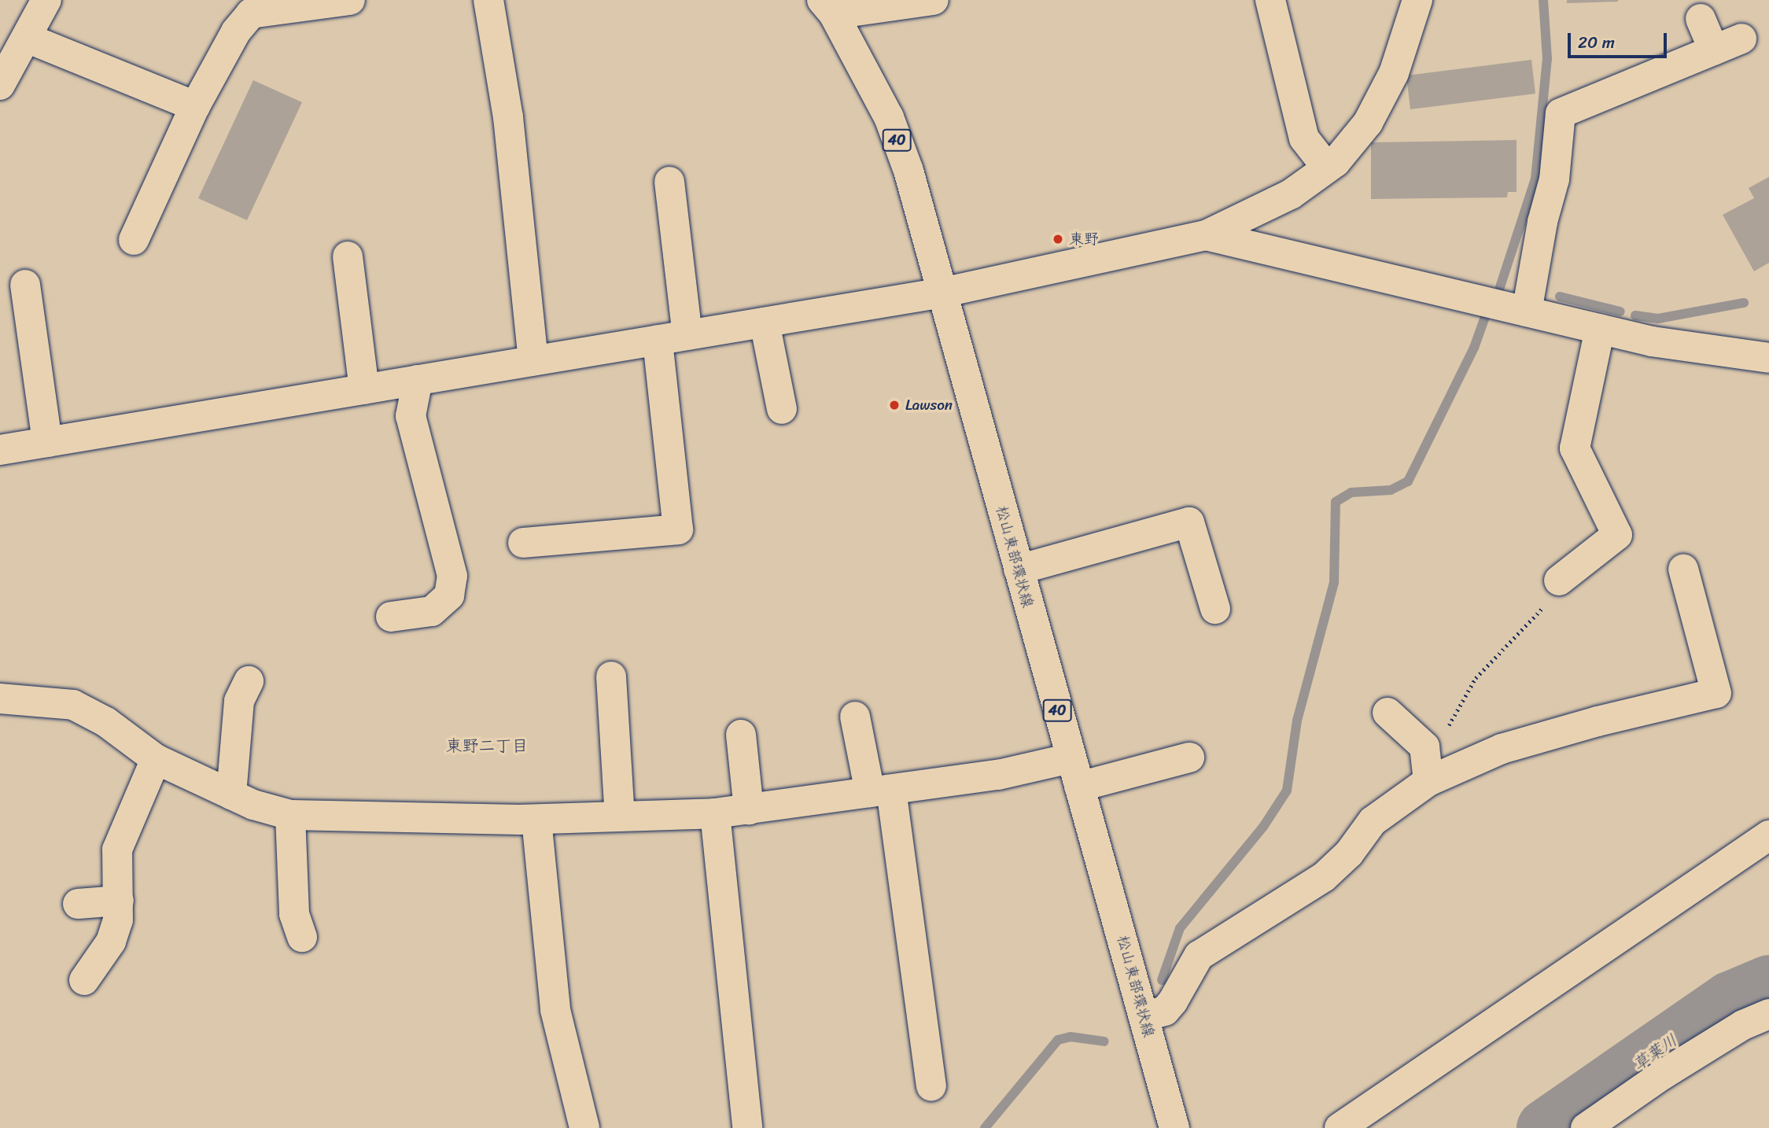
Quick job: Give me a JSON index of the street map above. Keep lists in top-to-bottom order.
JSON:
{
  "streets": {
    "street": ["40", "松山東部環状線"]
  },
  "districts": ["東野二丁目"],
  "water": ["草葉川"],
  "places": ["東野", "Lawson"],
  "scale_bar": "20 m"
}
